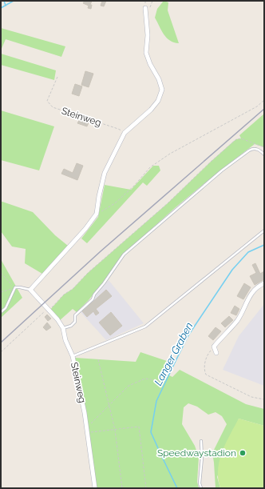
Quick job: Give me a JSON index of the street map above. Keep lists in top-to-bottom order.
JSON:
{
  "streets": {
    "street": ["Steinweg"]
  },
  "water": ["Langer Graben"],
  "places": ["Speedwaystadion"]
}
